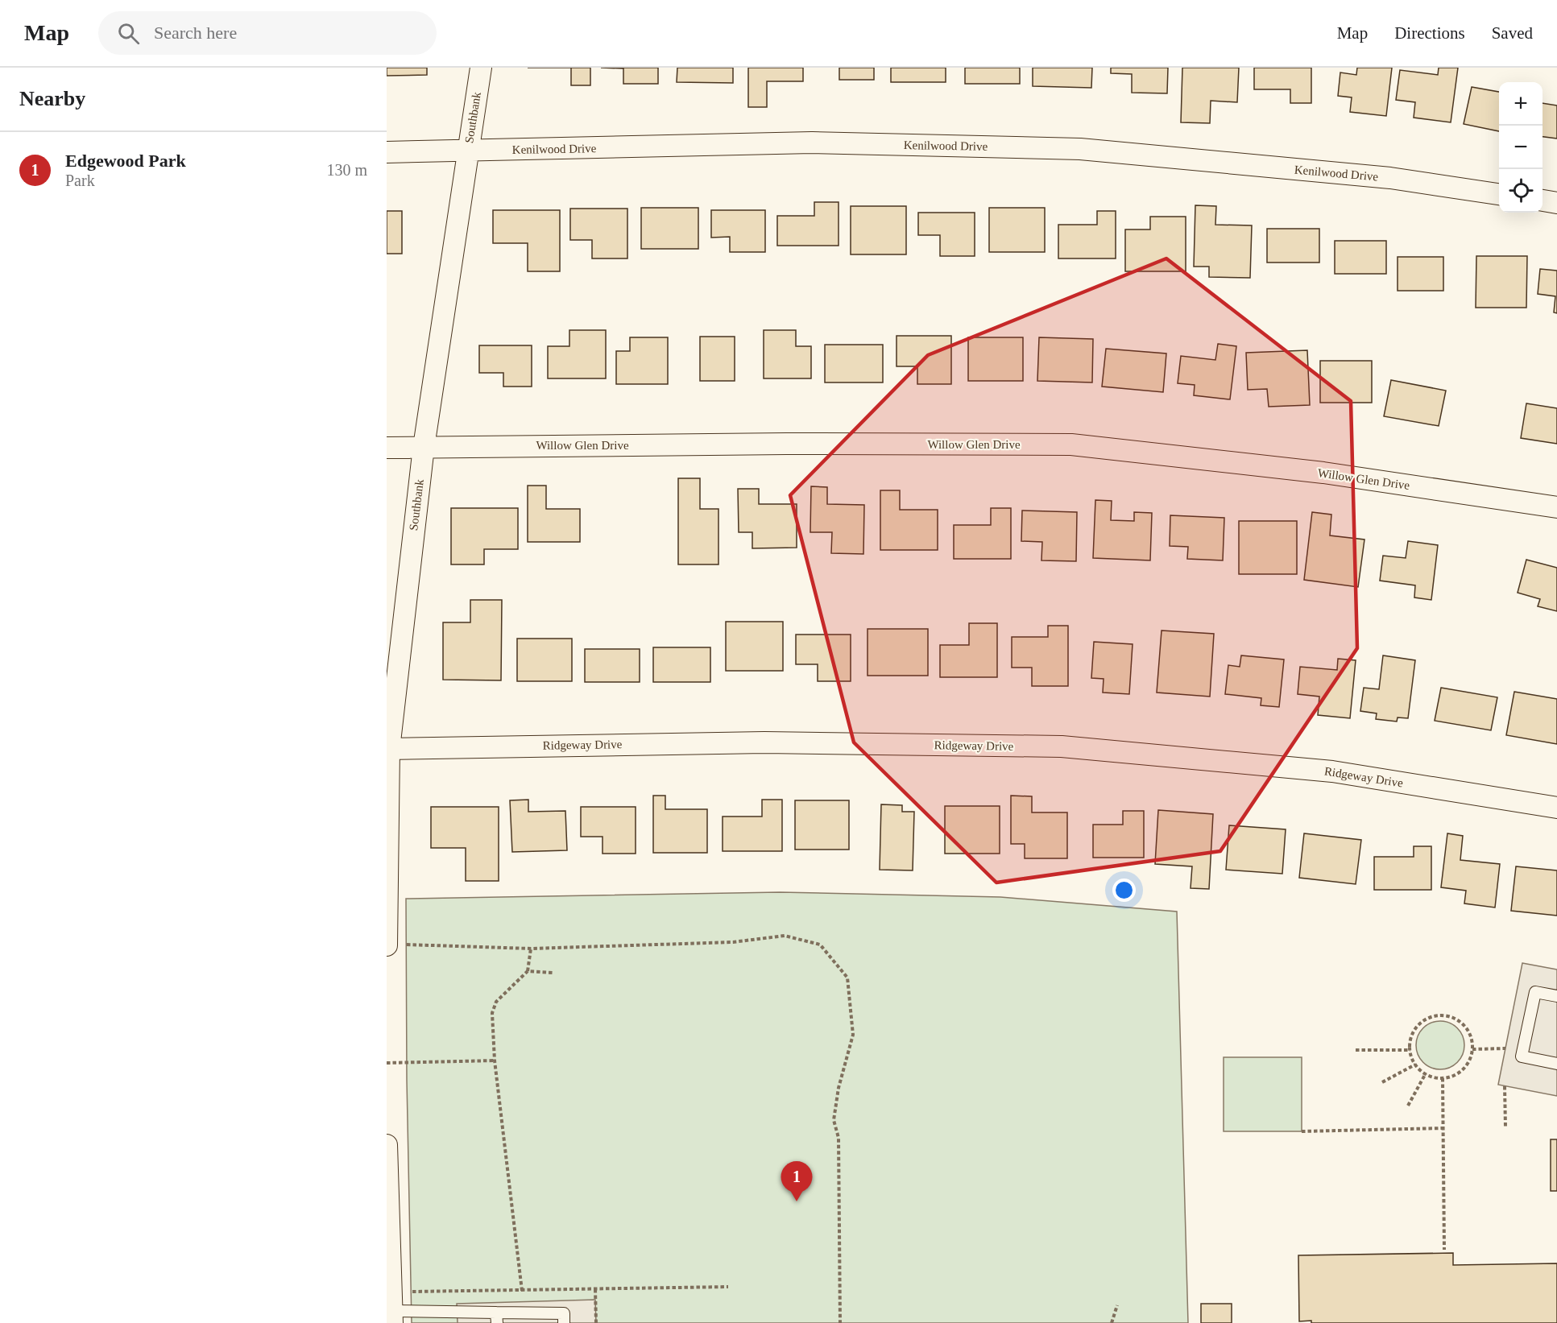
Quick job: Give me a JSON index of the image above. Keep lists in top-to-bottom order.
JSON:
{
  "streets": {
    "street": [
      "Southbank",
      "Kenilwood Drive",
      "Willow Glen Drive",
      "Ridgeway Drive"
    ]
  },
  "crossings": [
    ["Southbank", "Kenilwood Drive"],
    ["Southbank", "Willow Glen Drive"],
    ["Southbank", "Ridgeway Drive"]
  ],
  "page": {
    "header": "Map",
    "search": "Search here",
    "nav": ["Map", "Directions", "Saved"],
    "heading": "Nearby",
    "map_buttons": ["+", "−"],
    "list": [
      {
        "mark": "1",
        "name": "Edgewood Park",
        "note": "Park",
        "value": "130 m"
      }
    ],
    "pins": "1"
  }
}
